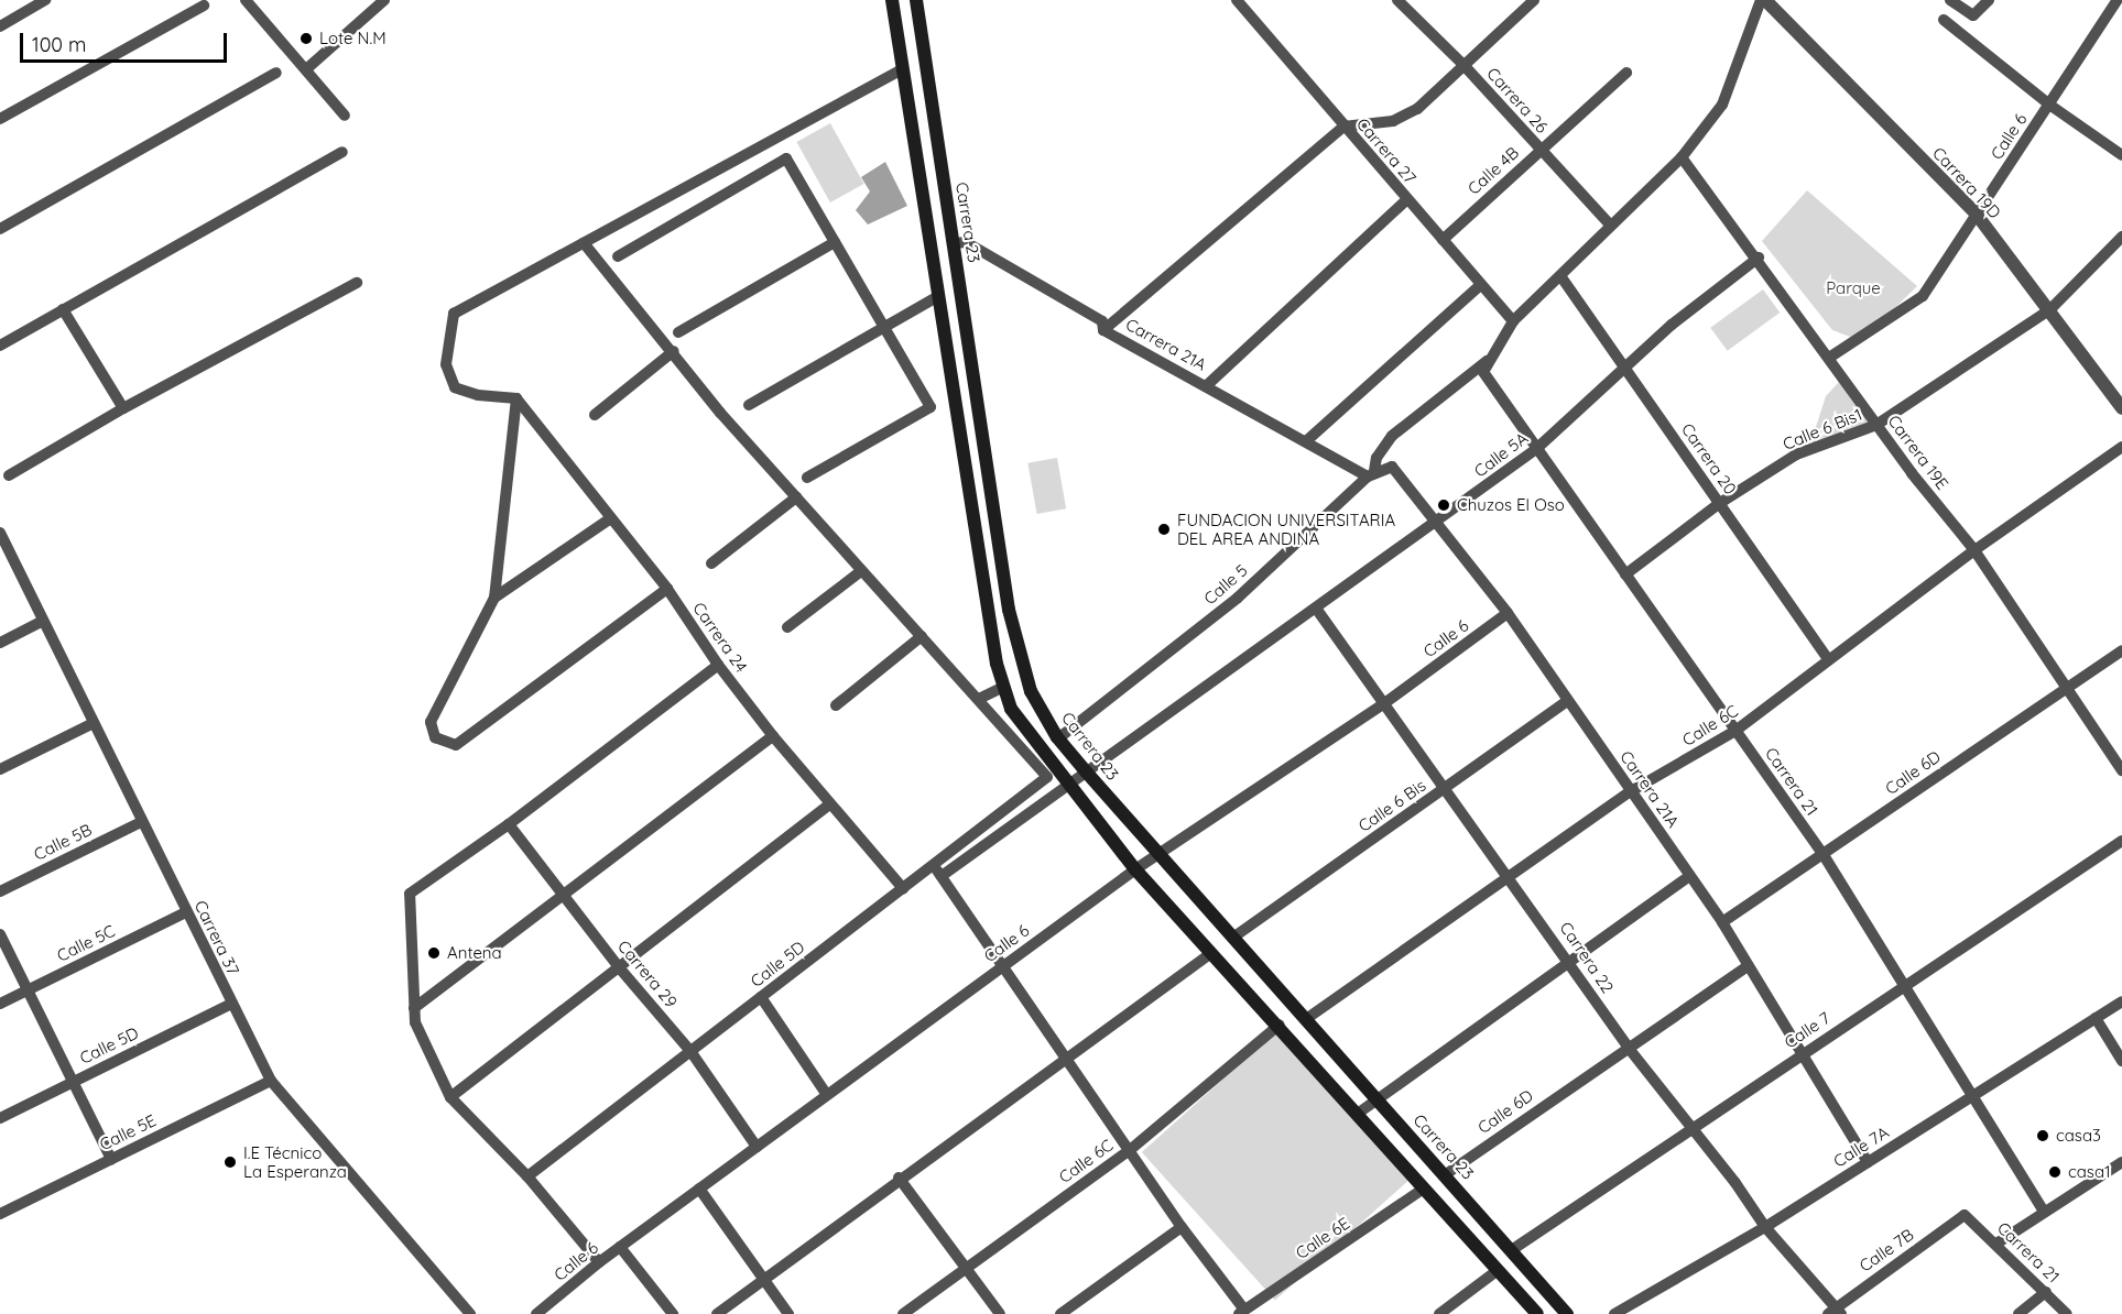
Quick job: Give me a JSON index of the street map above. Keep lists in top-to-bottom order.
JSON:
{
  "streets": {
    "main road": ["Carrera 23"],
    "street": [
      "Carrera 26",
      "Calle 6",
      "Carrera 27",
      "Calle 4B",
      "Carrera 19D",
      "Carrera 21A",
      "Calle 6 Bis1",
      "Carrera 19E",
      "Calle 5A",
      "Carrera 20",
      "Calle 5",
      "Carrera 24",
      "Calle 6C",
      "Calle 6D",
      "Carrera 21",
      "Calle 6 Bis",
      "Calle 5B",
      "Carrera 37",
      "Calle 5C",
      "Carrera 22",
      "Calle 5D",
      "Carrera 29",
      "Calle 7",
      "Calle 5E",
      "Calle 7A",
      "Calle 6E",
      "Calle 7B"
    ]
  },
  "crossings": [
    ["Carrera 26", "Calle 4B"],
    ["Carrera 26", "Calle 5"],
    ["Calle 6", "Carrera 19D"],
    ["Calle 6", "Carrera 23"],
    ["Calle 6", "Carrera 21A"],
    ["Calle 6", "Carrera 19E"],
    ["Calle 6", "Carrera 22"],
    ["Calle 6", "Carrera 29"],
    ["Carrera 27", "Calle 4B"],
    ["Carrera 27", "Calle 5"],
    ["Carrera 19D", "Calle 6 Bis1"],
    ["Carrera 19D", "Calle 5"],
    ["Carrera 23", "Carrera 21A"],
    ["Carrera 23", "Calle 5A"],
    ["Carrera 23", "Calle 5"],
    ["Carrera 23", "Calle 6C"],
    ["Carrera 23", "Calle 6D"],
    ["Carrera 23", "Calle 6 Bis"],
    ["Carrera 23", "Calle 7"],
    ["Carrera 21A", "Calle 5A"],
    ["Carrera 21A", "Calle 5"],
    ["Carrera 21A", "Calle 6C"],
    ["Carrera 21A", "Calle 6D"],
    ["Carrera 21A", "Calle 6 Bis"],
    ["Carrera 21A", "Calle 7"],
    ["Carrera 21A", "Calle 7A"],
    ["Calle 6 Bis1", "Carrera 19E"],
    ["Calle 6 Bis1", "Carrera 20"],
    ["Calle 6 Bis1", "Carrera 21"],
    ["Carrera 19E", "Calle 5A"],
    ["Carrera 19E", "Calle 5"],
    ["Carrera 19E", "Calle 6C"],
    ["Carrera 19E", "Calle 6D"],
    ["Calle 5A", "Carrera 20"],
    ["Calle 5A", "Carrera 21"],
    ["Calle 5A", "Carrera 22"],
    ["Carrera 20", "Calle 5"],
    ["Carrera 20", "Calle 6C"],
    ["Calle 5", "Carrera 21"],
    ["Carrera 24", "Calle 5D"],
    ["Calle 6C", "Carrera 21"],
    ["Calle 6C", "Carrera 22"],
    ["Calle 6D", "Carrera 21"],
    ["Calle 6D", "Carrera 22"],
    ["Carrera 21", "Calle 7"],
    ["Carrera 21", "Calle 7A"],
    ["Carrera 21", "Calle 7B"],
    ["Calle 6 Bis", "Carrera 22"],
    ["Calle 5B", "Carrera 37"],
    ["Carrera 37", "Calle 5C"],
    ["Carrera 37", "Calle 5D"],
    ["Carrera 37", "Calle 5E"],
    ["Carrera 22", "Calle 7"],
    ["Carrera 22", "Calle 7A"],
    ["Carrera 22", "Calle 7B"],
    ["Calle 5D", "Carrera 29"]
  ],
  "parks": ["Parque"],
  "places": [
    "Lote N.M",
    "Chuzos El Oso",
    "FUNDACION UNIVERSITARIA DEL AREA ANDINA",
    "Antena",
    "casa3",
    "I.E Técnico La Esperanza",
    "casa1"
  ],
  "scale_bar": "100 m"
}
